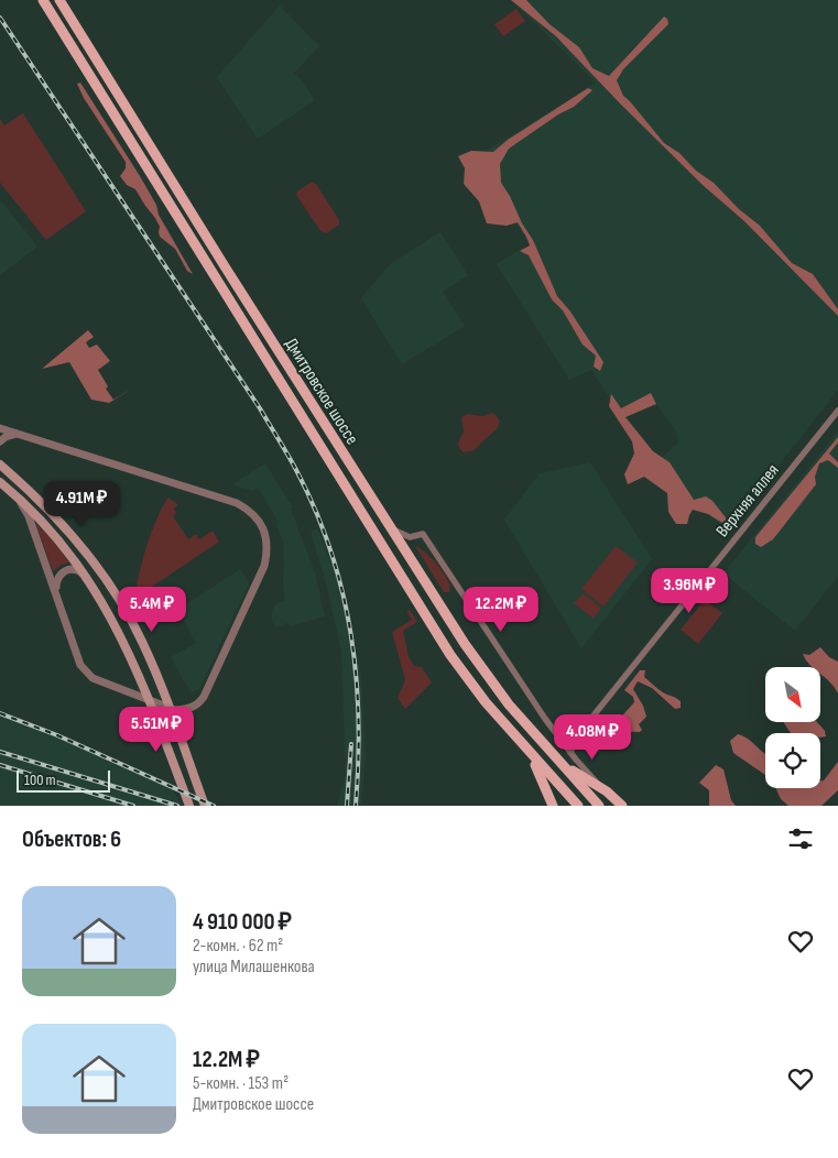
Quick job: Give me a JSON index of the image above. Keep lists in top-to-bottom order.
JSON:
{
  "streets": {
    "main road": ["Дмитровское шоссе"],
    "street": ["Верхняя аллея"]
  },
  "scale_bar": "100 m",
  "north": "bottom right",
  "page": {
    "price": [
      "4.91M ₽",
      "3.96M ₽",
      "5.4M ₽",
      "12.2M ₽",
      "5.51M ₽",
      "4.08M ₽"
    ],
    "scale": "100 m",
    "heading": "Объектов: 6",
    "list": [
      {
        "name": "4 910 000 ₽",
        "note": "2-комн. · 62 m² · улица Милашенкова"
      },
      {
        "name": "12.2M ₽",
        "note": "5-комн. · 153 m² · Дмитровское шоссе"
      }
    ]
  }
}
